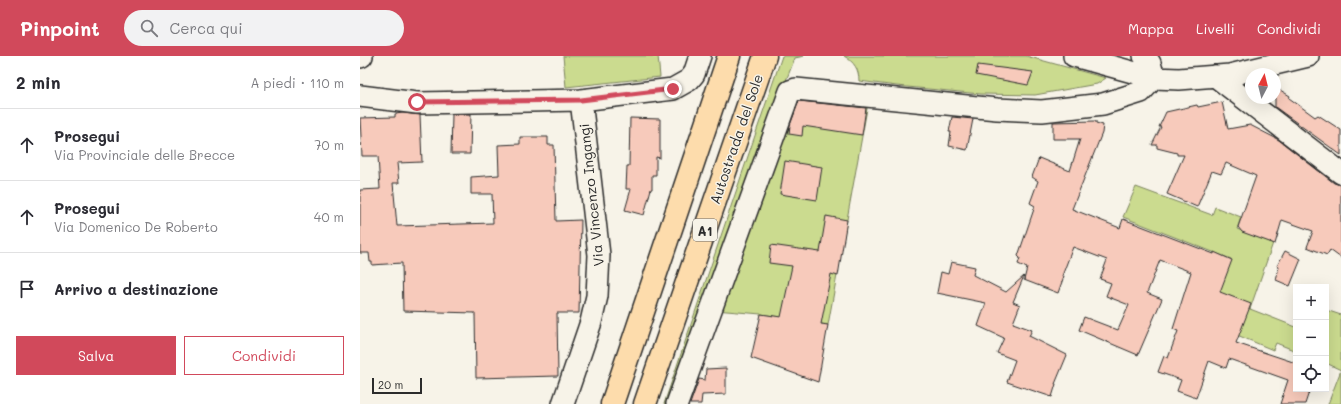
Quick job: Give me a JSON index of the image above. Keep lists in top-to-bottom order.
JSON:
{
  "streets": {
    "highway": ["Autostrada del Sole", "A1"],
    "street": ["Via Vincenzo Ingangi"]
  },
  "scale_bar": "20 m",
  "north": "top",
  "page": {
    "header": "Pinpoint",
    "search": "Cerca qui",
    "nav": ["Mappa", "Livelli", "Condividi"],
    "heading": ["2 min", "A piedi · 110 m"],
    "list": [
      ["Prosegui", "Via Provinciale delle Brecce", "70 m"],
      ["Prosegui", "Via Domenico De Roberto", "40 m"],
      "Arrivo a destinazione"
    ],
    "map_buttons": ["+", "−"],
    "buttons": ["Salva", "Condividi"],
    "scale": "20 m"
  }
}
